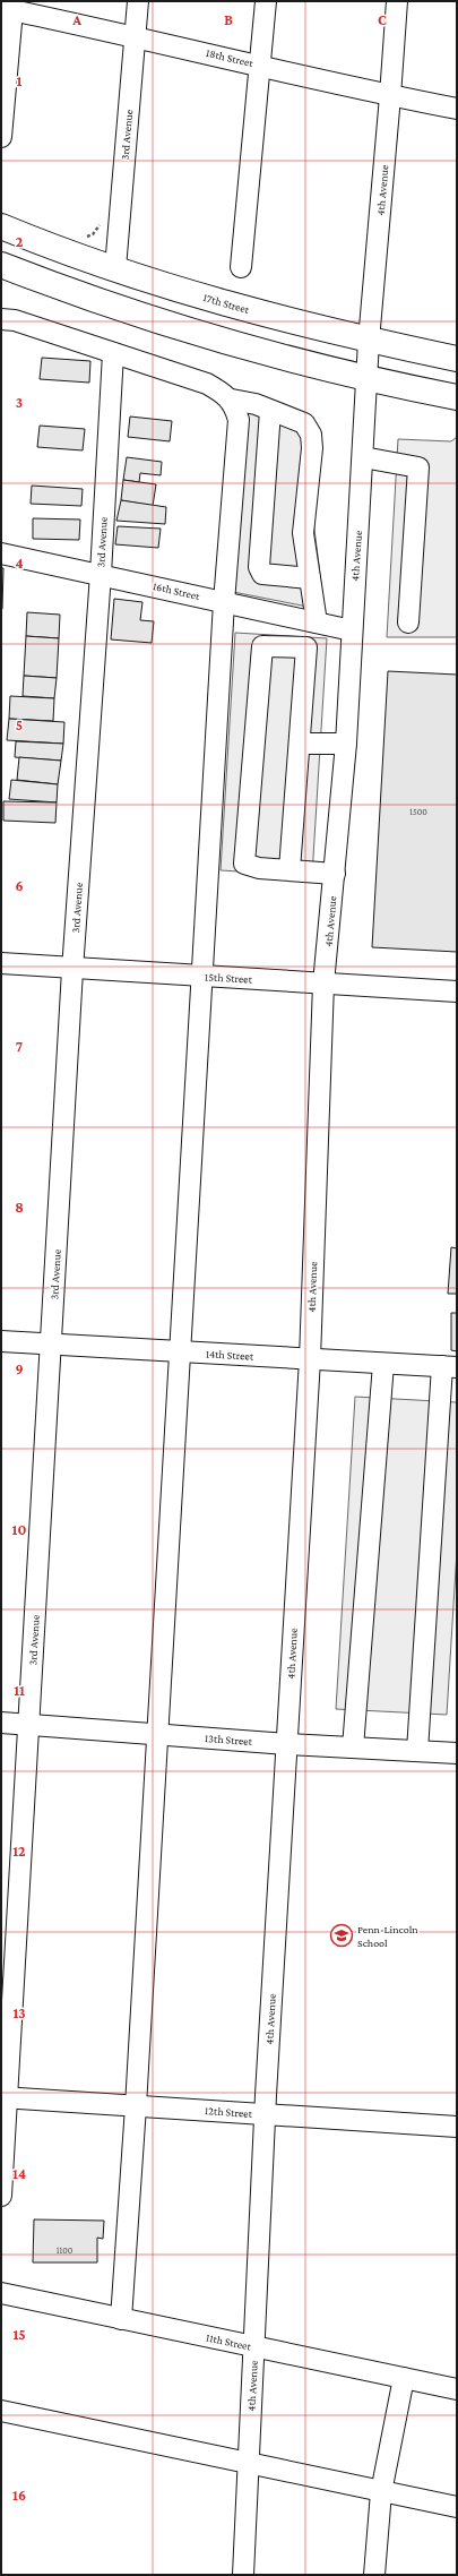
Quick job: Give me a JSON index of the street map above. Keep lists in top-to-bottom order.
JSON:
{
  "streets": {
    "main road": ["17th Street"],
    "street": [
      "18th Street",
      "3rd Avenue",
      "4th Avenue",
      "16th Street",
      "15th Street",
      "14th Street",
      "13th Street",
      "12th Street",
      "11th Street"
    ]
  },
  "crossings": [
    ["18th Street", "3rd Avenue"],
    ["18th Street", "4th Avenue"],
    ["3rd Avenue", "17th Street"],
    ["3rd Avenue", "16th Street"],
    ["3rd Avenue", "15th Street"],
    ["3rd Avenue", "14th Street"],
    ["3rd Avenue", "13th Street"],
    ["3rd Avenue", "12th Street"],
    ["4th Avenue", "17th Street"],
    ["4th Avenue", "16th Street"],
    ["4th Avenue", "15th Street"],
    ["4th Avenue", "14th Street"],
    ["4th Avenue", "13th Street"],
    ["4th Avenue", "12th Street"],
    ["4th Avenue", "11th Street"]
  ],
  "places": {
    "school or university": ["Penn-Lincoln School"]
  },
  "house_numbers": ["1500", "1100"],
  "grid": {
    "columns": ["A", "B", "C"],
    "rows": [
      "1",
      "2",
      "3",
      "4",
      "5",
      "6",
      "7",
      "8",
      "9",
      "10",
      "11",
      "12",
      "13",
      "14",
      "15",
      "16"
    ]
  }
}
